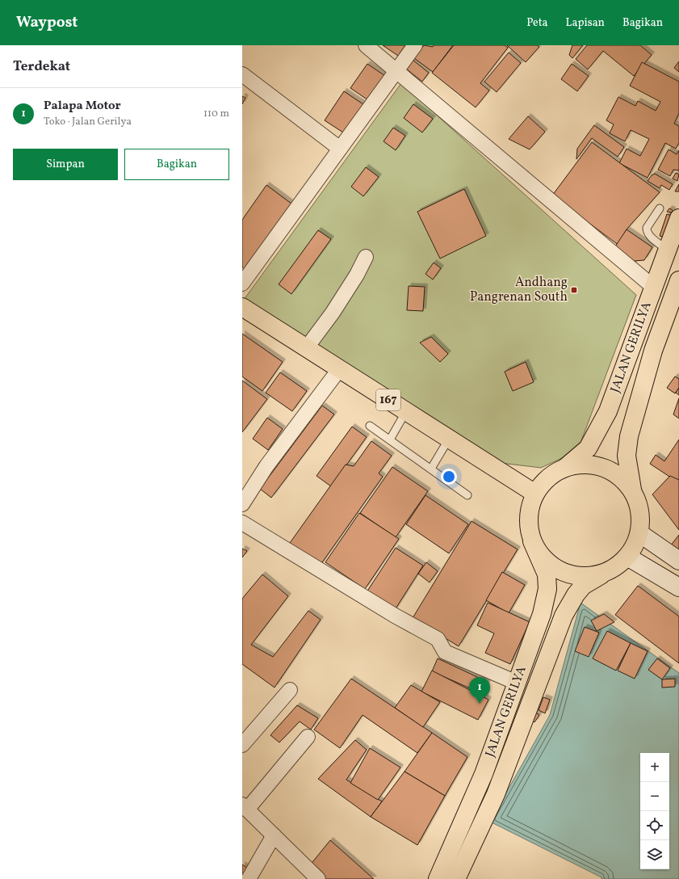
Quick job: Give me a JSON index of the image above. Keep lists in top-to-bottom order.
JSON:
{
  "streets": {
    "main road": ["JALAN GERILYA", "167"]
  },
  "crossings": [
    ["JALAN GERILYA", "167"]
  ],
  "places": {
    "transit": ["Andhang Pangrenan South"]
  },
  "page": {
    "header": "Waypost",
    "nav": ["Peta", "Lapisan", "Bagikan"],
    "heading": "Terdekat",
    "list": [
      {
        "mark": "1",
        "name": "Palapa Motor",
        "note": "Toko · Jalan Gerilya",
        "value": "110 m"
      }
    ],
    "buttons": ["Simpan", "Bagikan"],
    "pins": "1",
    "map_buttons": ["+", "−"]
  }
}
